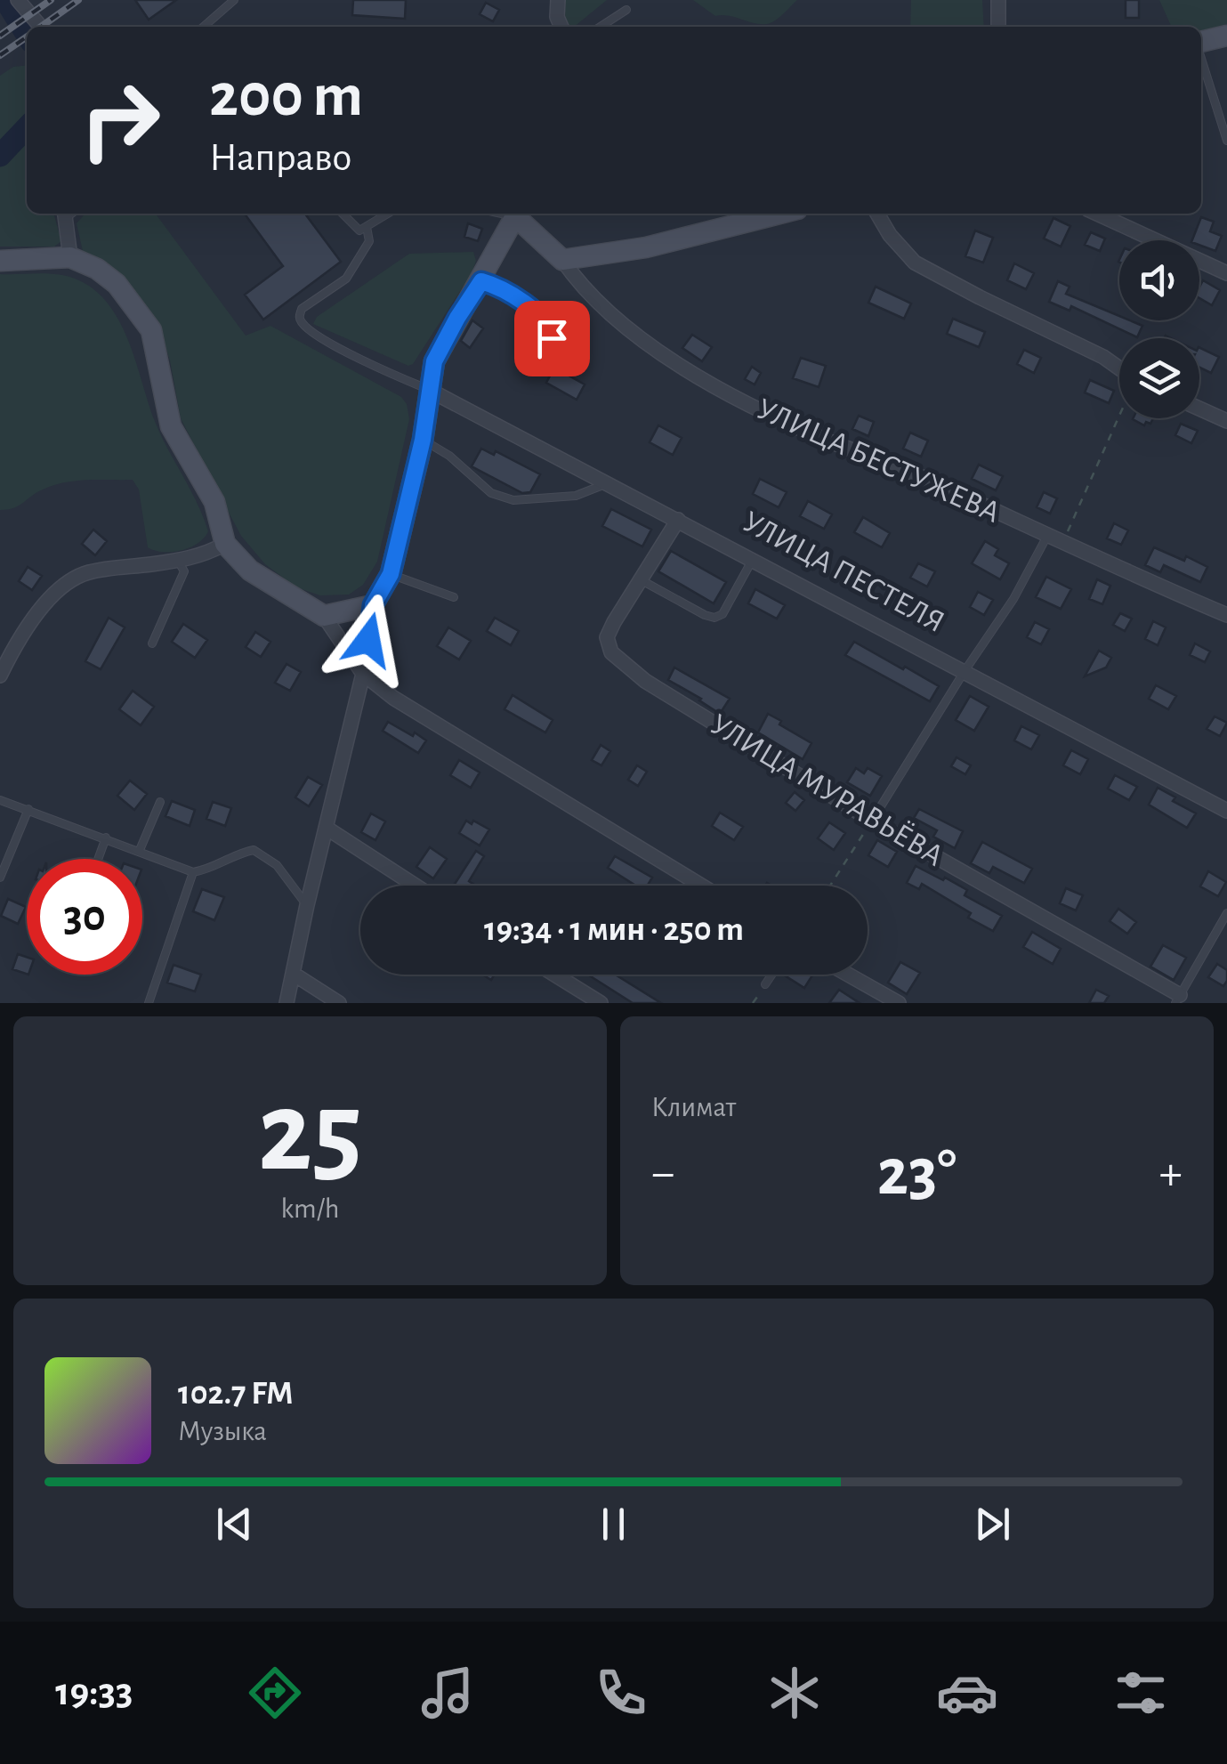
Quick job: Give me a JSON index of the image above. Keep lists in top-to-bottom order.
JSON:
{
  "streets": {
    "street": ["УЛИЦА БЕСТУЖЕВА", "УЛИЦА ПЕСТЕЛЯ", "УЛИЦА МУРАВЬЁВА"]
  },
  "crossings": [
    ["УЛИЦА ПЕСТЕЛЯ", "УЛИЦА МУРАВЬЁВА"]
  ],
  "page": {
    "turn": ["200 m", "Направо"],
    "limit": "30",
    "trip": "19:34 · 1 мин · 250 m",
    "tile": [
      ["25", "km/h"],
      "Климат"
    ],
    "heat": ["−", "23°", "+"],
    "song": ["102.7 FM", "Музыка"],
    "tabs": "19:33"
  }
}
